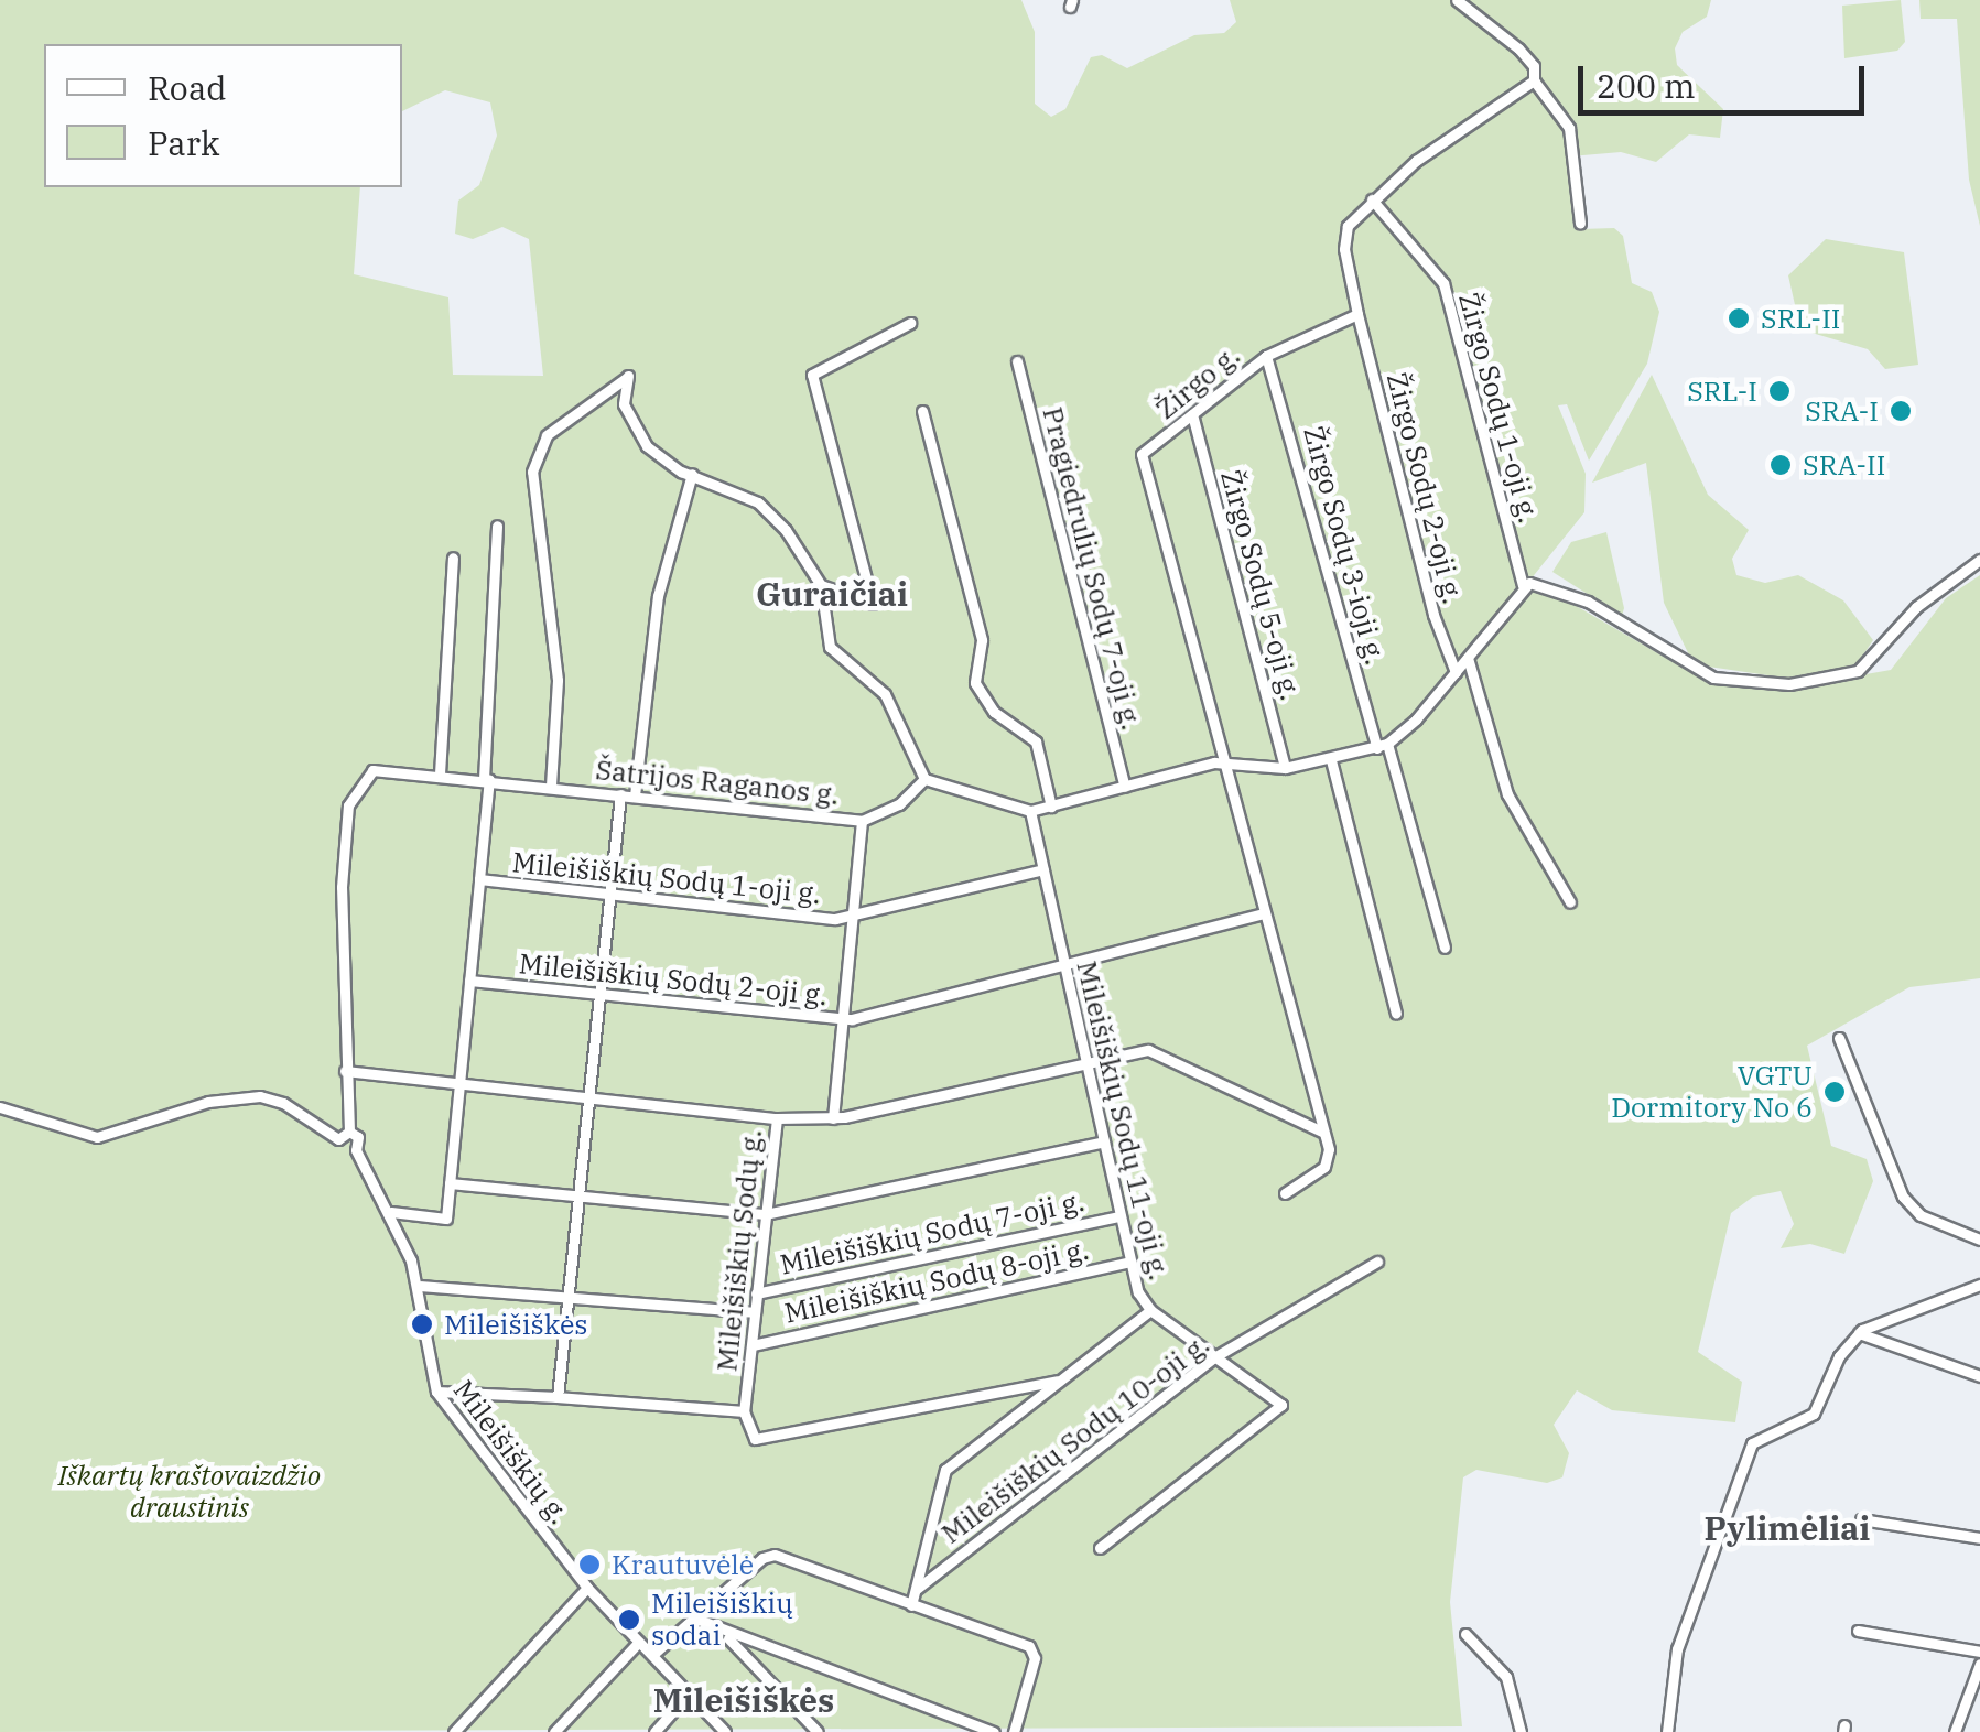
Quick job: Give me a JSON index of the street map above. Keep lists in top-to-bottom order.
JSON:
{
  "streets": {
    "street": [
      "Žirgo g.",
      "Žirgo Sodų 1-oji g.",
      "Žirgo Sodų 2-oji g.",
      "Žirgo Sodų 3-ioji g.",
      "Pragiedrulių Sodų 7-oji g.",
      "Žirgo Sodų 5-oji g.",
      "Šatrijos Raganos g.",
      "Mileišiškių Sodų 1-oji g.",
      "Mileišiškių Sodų 2-oji g.",
      "Mileišiškių Sodų 11-oji g.",
      "Mileišiškių Sodų 7-oji g.",
      "Mileišiškių Sodų g.",
      "Mileišiškių Sodų 8-oji g.",
      "Mileišiškių Sodų 10-oji g.",
      "Mileišiškių g."
    ]
  },
  "crossings": [
    ["Žirgo g.", "Žirgo Sodų 2-oji g."],
    ["Žirgo g.", "Žirgo Sodų 3-ioji g."],
    ["Žirgo g.", "Žirgo Sodų 5-oji g."],
    ["Šatrijos Raganos g.", "Mileišiškių Sodų g."],
    ["Šatrijos Raganos g.", "Mileišiškių g."],
    ["Mileišiškių Sodų 1-oji g.", "Mileišiškių Sodų 2-oji g."],
    ["Mileišiškių Sodų 1-oji g.", "Mileišiškių Sodų 11-oji g."],
    ["Mileišiškių Sodų 1-oji g.", "Mileišiškių Sodų g."],
    ["Mileišiškių Sodų 1-oji g.", "Mileišiškių g."],
    ["Mileišiškių Sodų 2-oji g.", "Mileišiškių Sodų 11-oji g."],
    ["Mileišiškių Sodų 11-oji g.", "Mileišiškių Sodų 7-oji g."],
    ["Mileišiškių Sodų 11-oji g.", "Mileišiškių Sodų 8-oji g."],
    ["Mileišiškių Sodų 11-oji g.", "Mileišiškių Sodų 10-oji g."],
    ["Mileišiškių Sodų 7-oji g.", "Mileišiškių Sodų g."],
    ["Mileišiškių Sodų g.", "Mileišiškių Sodų 8-oji g."]
  ],
  "districts": ["Guraičiai", "Pylimėliai", "Mileišiškės"],
  "parks": ["Iškartų kraštovaizdžio draustinis"],
  "places": [
    "SRL-II",
    "SRL-I",
    "SRA-I",
    "SRA-II",
    "VGTU Dormitory No 6",
    "Mileišiškės",
    "Krautuvėlė",
    "Mileišiškių sodai"
  ],
  "legend": ["Road", "Park"],
  "scale_bar": "200 m"
}
